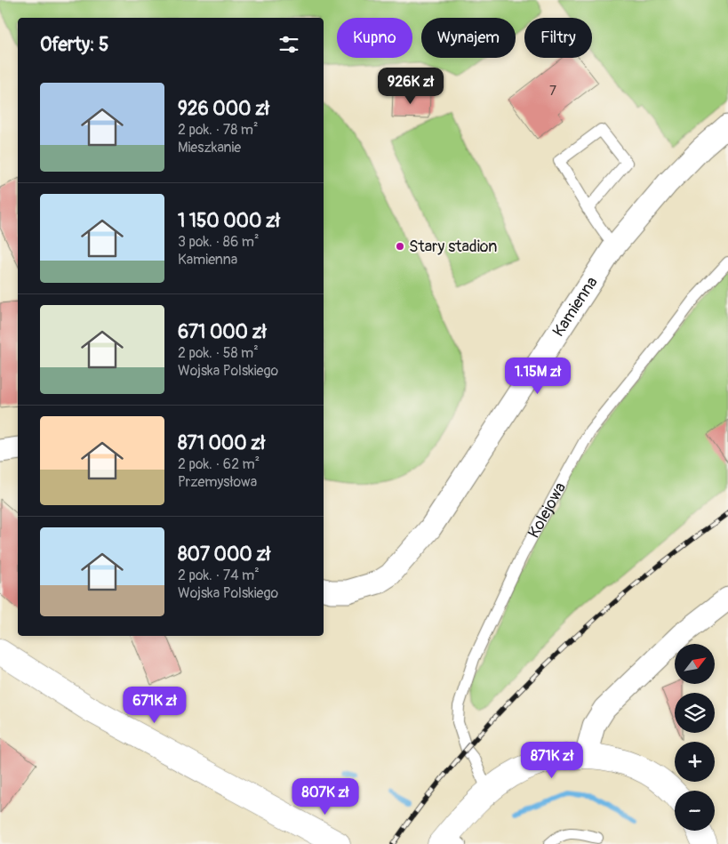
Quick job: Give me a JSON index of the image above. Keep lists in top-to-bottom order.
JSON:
{
  "streets": {
    "street": ["Kamienna"],
    "lane": ["Kolejowa"]
  },
  "places": ["Stary stadion"],
  "house_numbers": ["7"],
  "north": "top right",
  "page": {
    "chip": ["Kupno", "Wynajem", "Filtry"],
    "heading": "Oferty: 5",
    "price": [
      "926K zł",
      "1.15M zł",
      "671K zł",
      "871K zł",
      "807K zł"
    ],
    "list": [
      {
        "name": "926 000 zł",
        "note": "2 pok. · 78 m² · Mieszkanie"
      },
      {
        "name": "1 150 000 zł",
        "note": "3 pok. · 86 m² · Kamienna"
      },
      {
        "name": "671 000 zł",
        "note": "2 pok. · 58 m² · Wojska Polskiego"
      },
      {
        "name": "871 000 zł",
        "note": "2 pok. · 62 m² · Przemysłowa"
      },
      {
        "name": "807 000 zł",
        "note": "2 pok. · 74 m² · Wojska Polskiego"
      }
    ],
    "map_buttons": ["+", "−"]
  }
}
